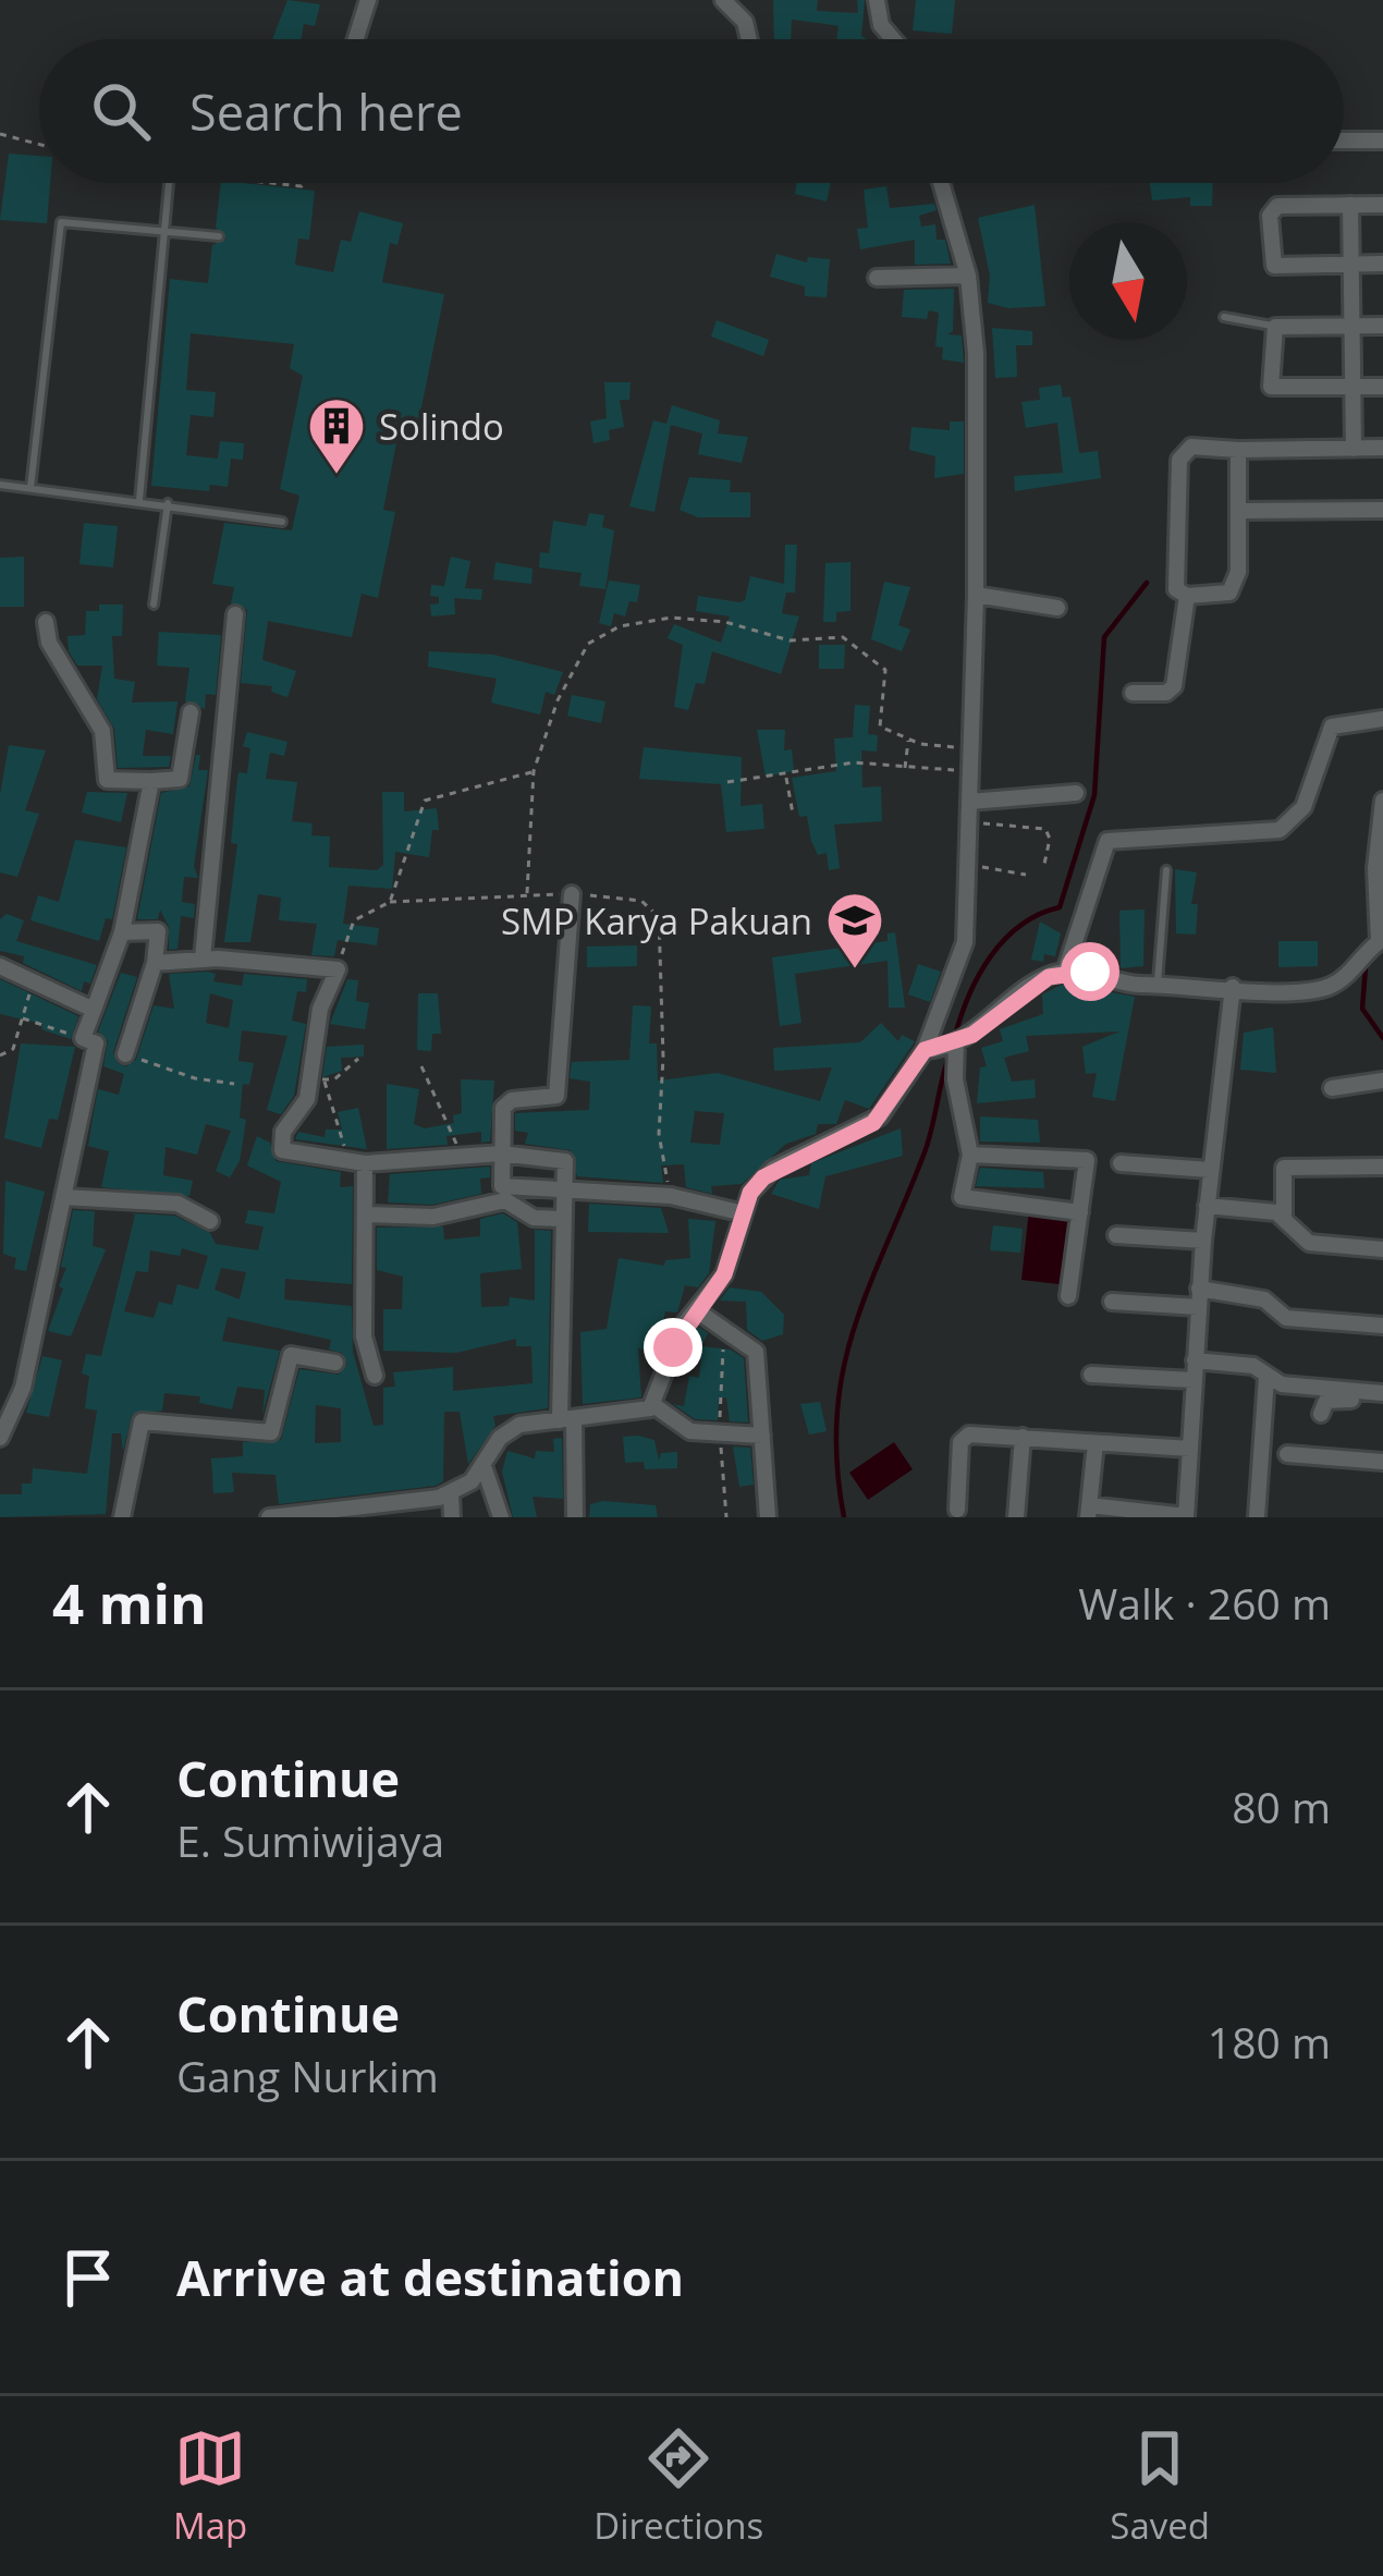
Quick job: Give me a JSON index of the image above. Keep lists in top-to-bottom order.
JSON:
{
  "places": {
    "building": ["Solindo"],
    "school or university": ["SMP Karya Pakuan"]
  },
  "north": "bottom",
  "page": {
    "search": "Search here",
    "heading": ["4 min", "Walk · 260 m"],
    "list": [
      ["Continue", "E. Sumiwijaya", "80 m"],
      ["Continue", "Gang Nurkim", "180 m"],
      "Arrive at destination"
    ],
    "nav": ["Map", "Directions", "Saved"]
  }
}
